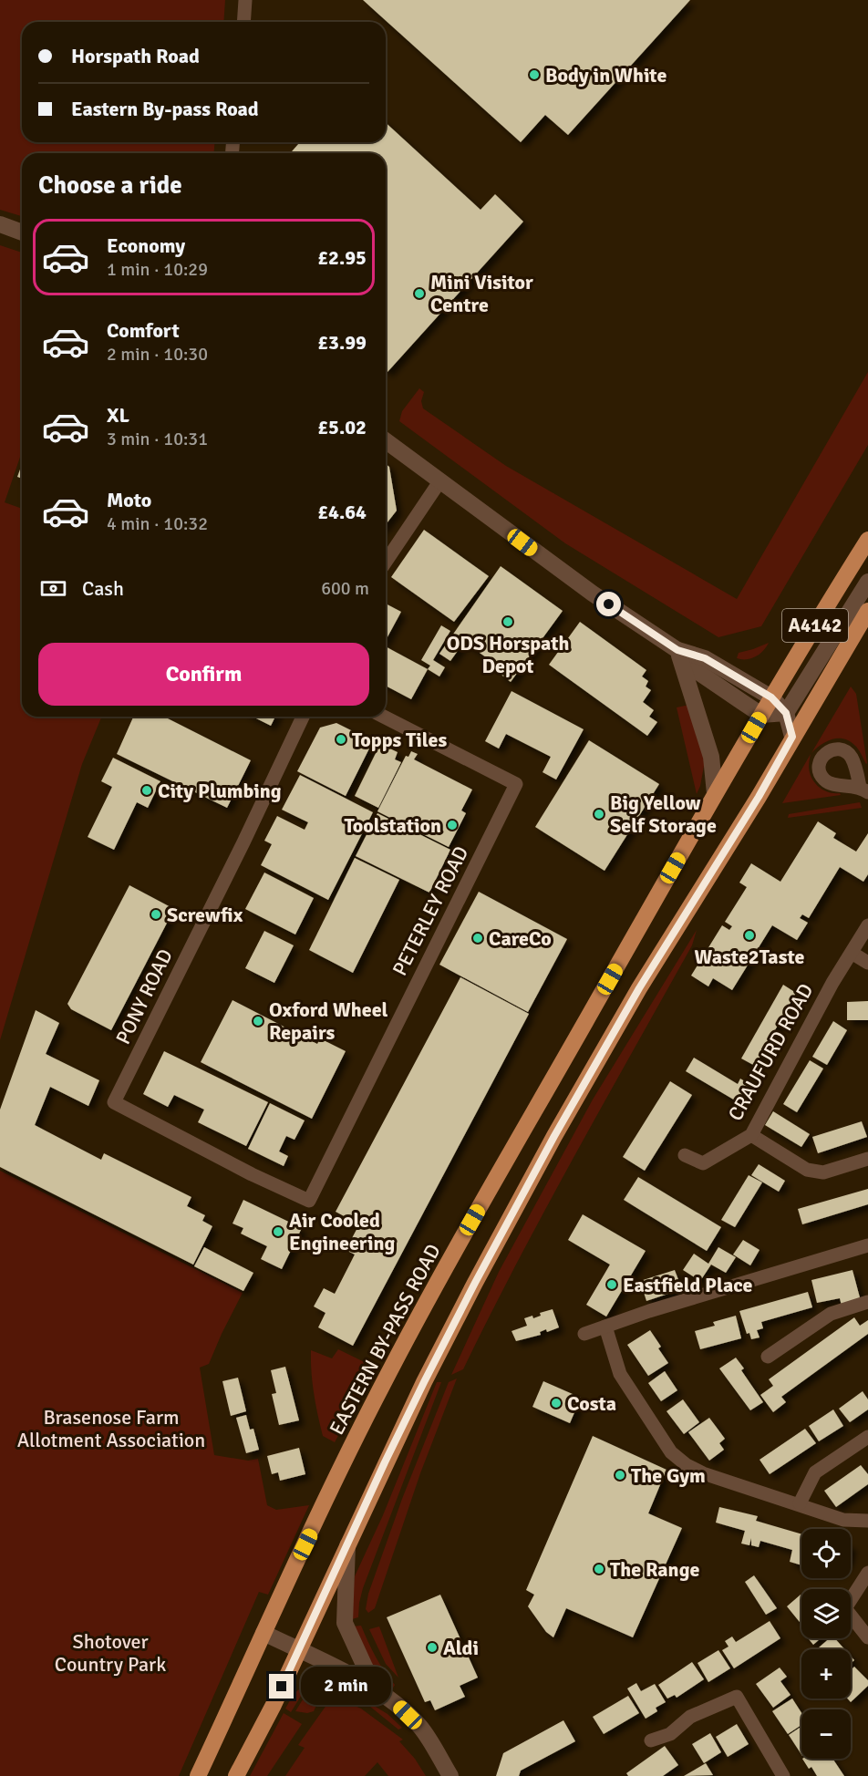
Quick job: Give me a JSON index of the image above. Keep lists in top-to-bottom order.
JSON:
{
  "streets": {
    "highway": ["A4142", "EASTERN BY-PASS ROAD"],
    "street": ["PETERLEY ROAD", "PONY ROAD", "CRAUFURD ROAD"]
  },
  "crossings": [
    ["PETERLEY ROAD", "PONY ROAD"]
  ],
  "parks": ["Brasenose Farm Allotment Association", "Shotover Country Park"],
  "places": [
    "Body in White",
    "Mini Visitor Centre",
    "ODS Horspath Depot",
    "Topps Tiles",
    "City Plumbing",
    "Big Yellow Self Storage",
    "Toolstation",
    "Screwfix",
    "Waste2Taste",
    "CareCo",
    "Oxford Wheel Repairs",
    "Air Cooled Engineering",
    "Eastfield Place",
    "Costa",
    "The Gym",
    "The Range",
    "Aldi"
  ],
  "page": {
    "banner": ["Horspath Road", "Eastern By-pass Road"],
    "heading": "Choose a ride",
    "list": [
      {
        "name": "Economy",
        "note": "1 min · 10:29",
        "value": "£2.95"
      },
      {
        "name": "Comfort",
        "note": "2 min · 10:30",
        "value": "£3.99"
      },
      {
        "name": "XL",
        "note": "3 min · 10:31",
        "value": "£5.02"
      },
      {
        "name": "Moto",
        "note": "4 min · 10:32",
        "value": "£4.64"
      }
    ],
    "pay": ["Cash", "600 m"],
    "buttons": "Confirm",
    "map_buttons": ["+", "−"],
    "bubble": "2 min"
  }
}
